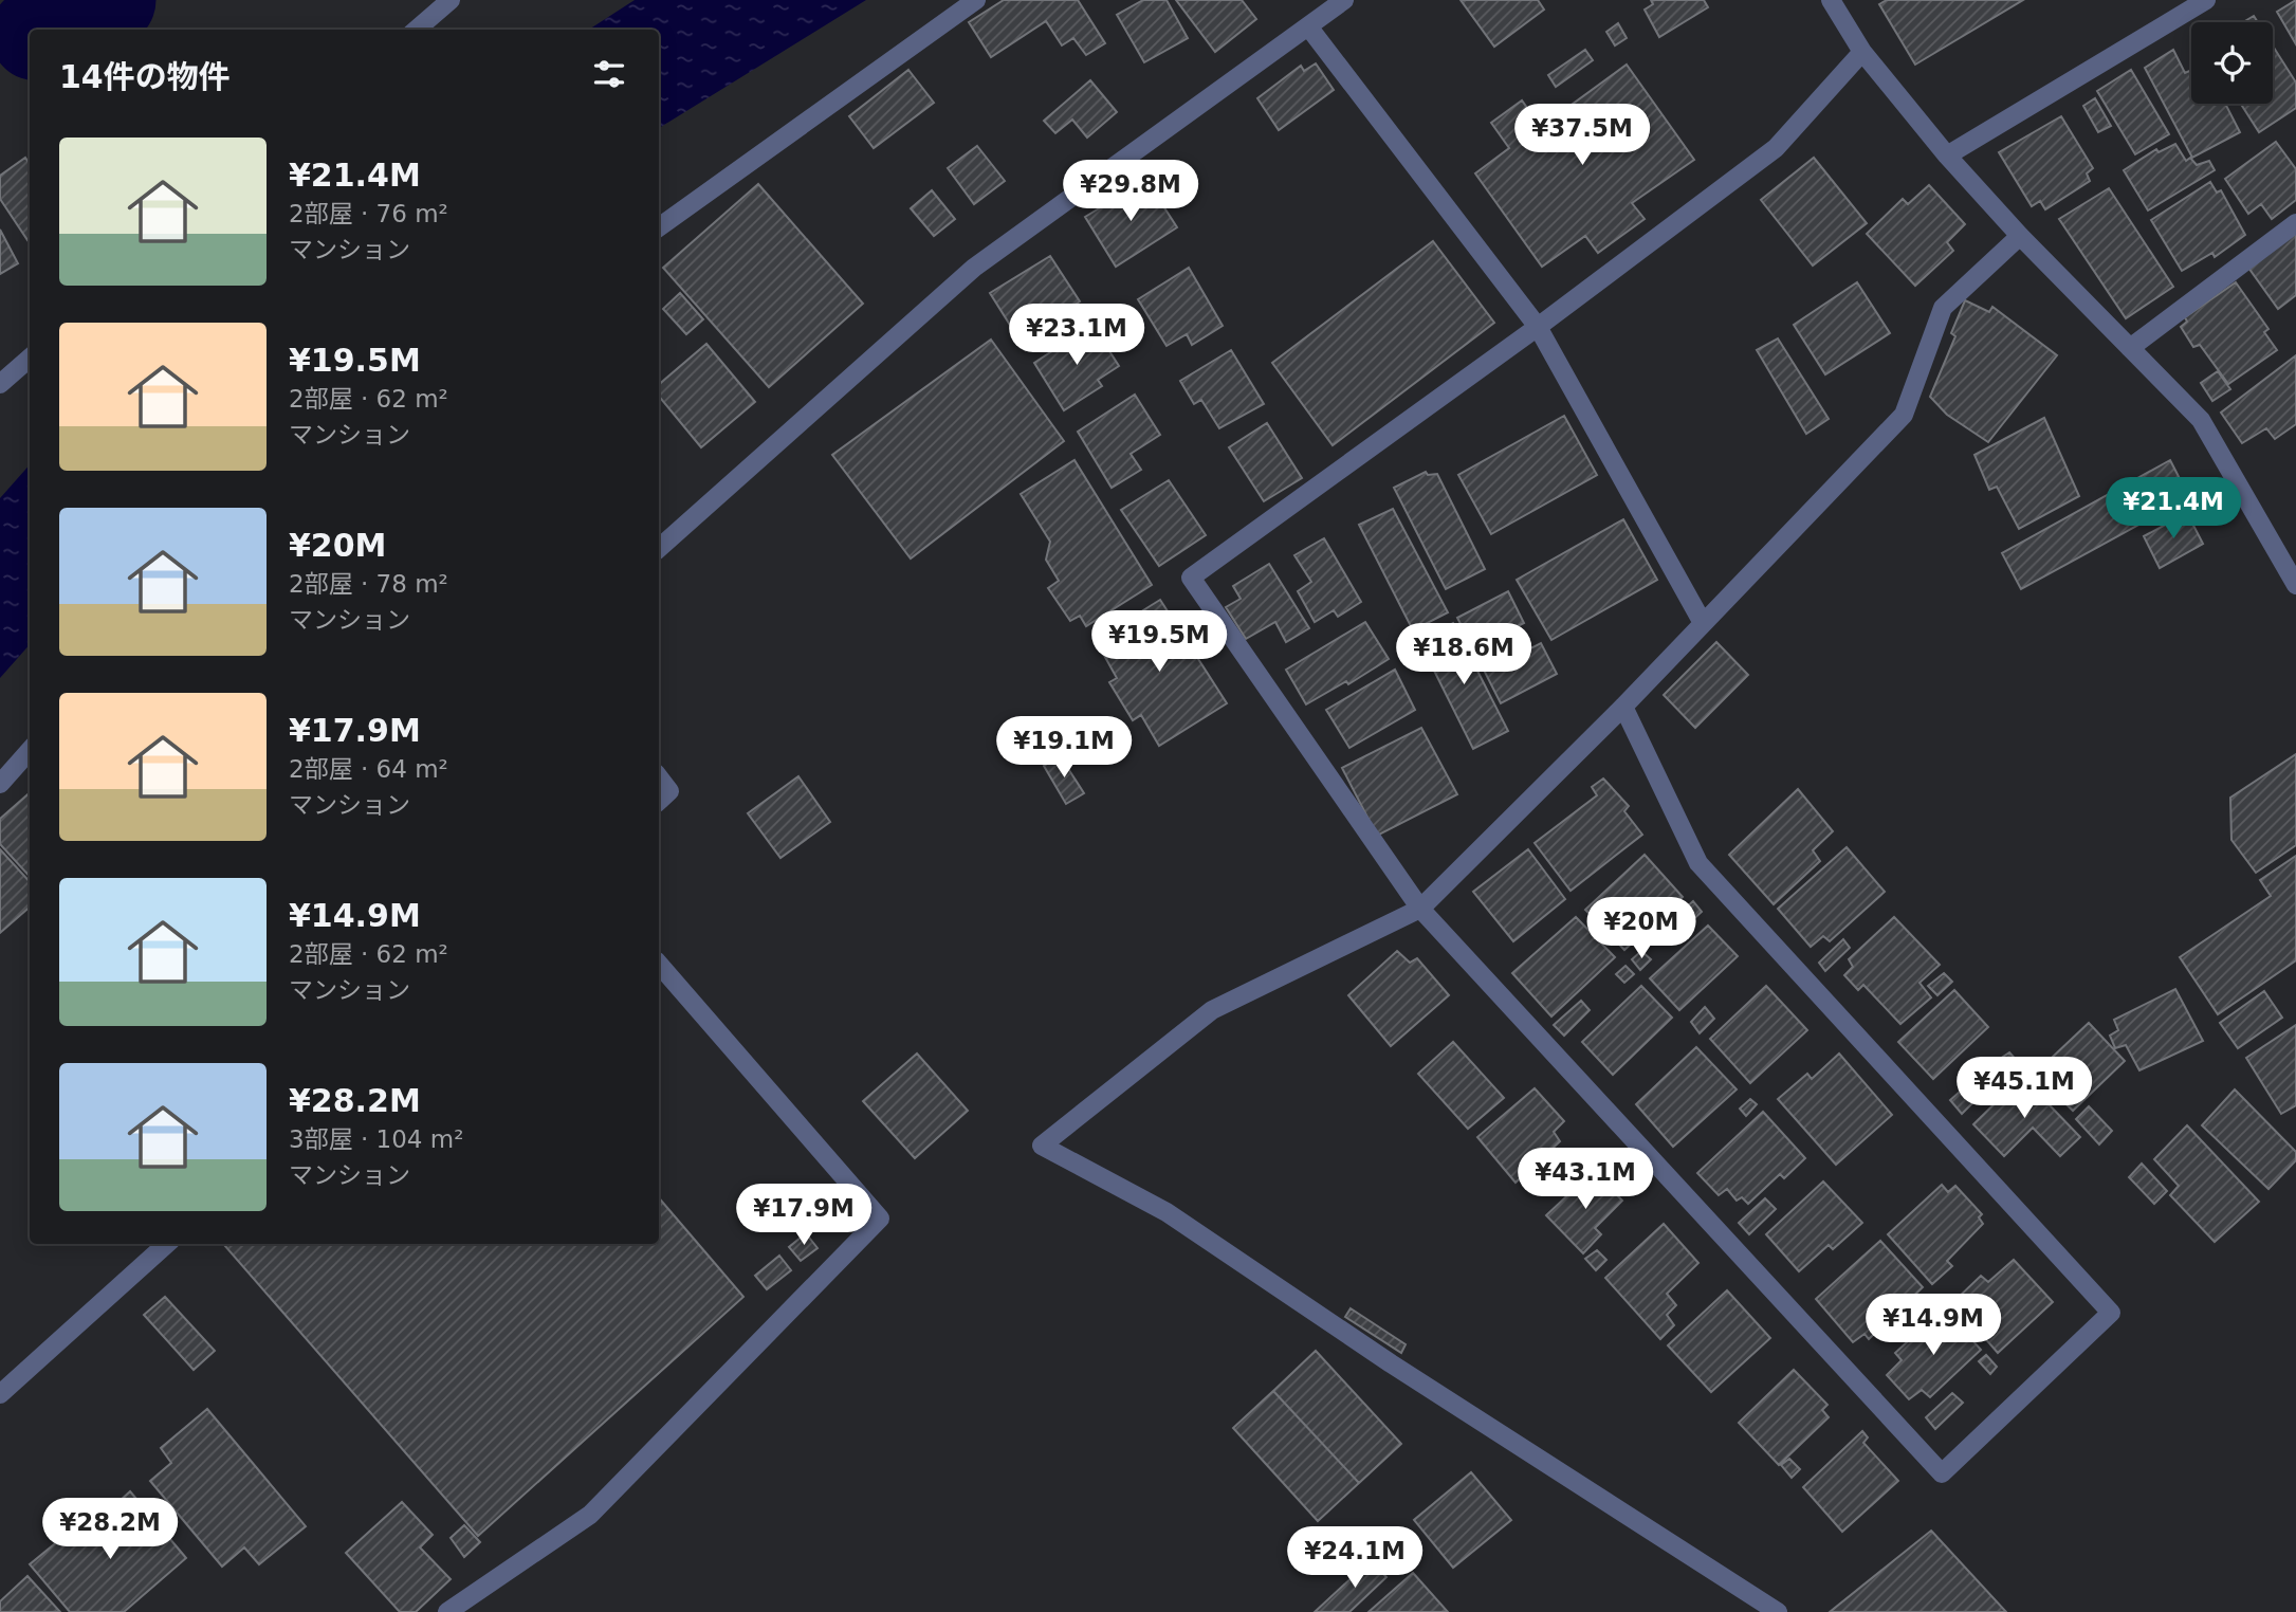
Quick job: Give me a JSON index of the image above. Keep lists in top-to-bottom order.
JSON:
{
  "page": {
    "heading": "14件の物件",
    "price": [
      "¥37.5M",
      "¥29.8M",
      "¥23.1M",
      "¥21.4M",
      "¥19.5M",
      "¥18.6M",
      "¥19.1M",
      "¥20M",
      "¥45.1M",
      "¥43.1M",
      "¥17.9M",
      "¥14.9M",
      "¥28.2M",
      "¥24.1M"
    ],
    "list": [
      {
        "name": "¥21.4M",
        "note": "2部屋 · 76 m² · マンション"
      },
      {
        "name": "¥19.5M",
        "note": "2部屋 · 62 m² · マンション"
      },
      {
        "name": "¥20M",
        "note": "2部屋 · 78 m² · マンション"
      },
      {
        "name": "¥17.9M",
        "note": "2部屋 · 64 m² · マンション"
      },
      {
        "name": "¥14.9M",
        "note": "2部屋 · 62 m² · マンション"
      },
      {
        "name": "¥28.2M",
        "note": "3部屋 · 104 m² · マンション"
      }
    ]
  }
}
